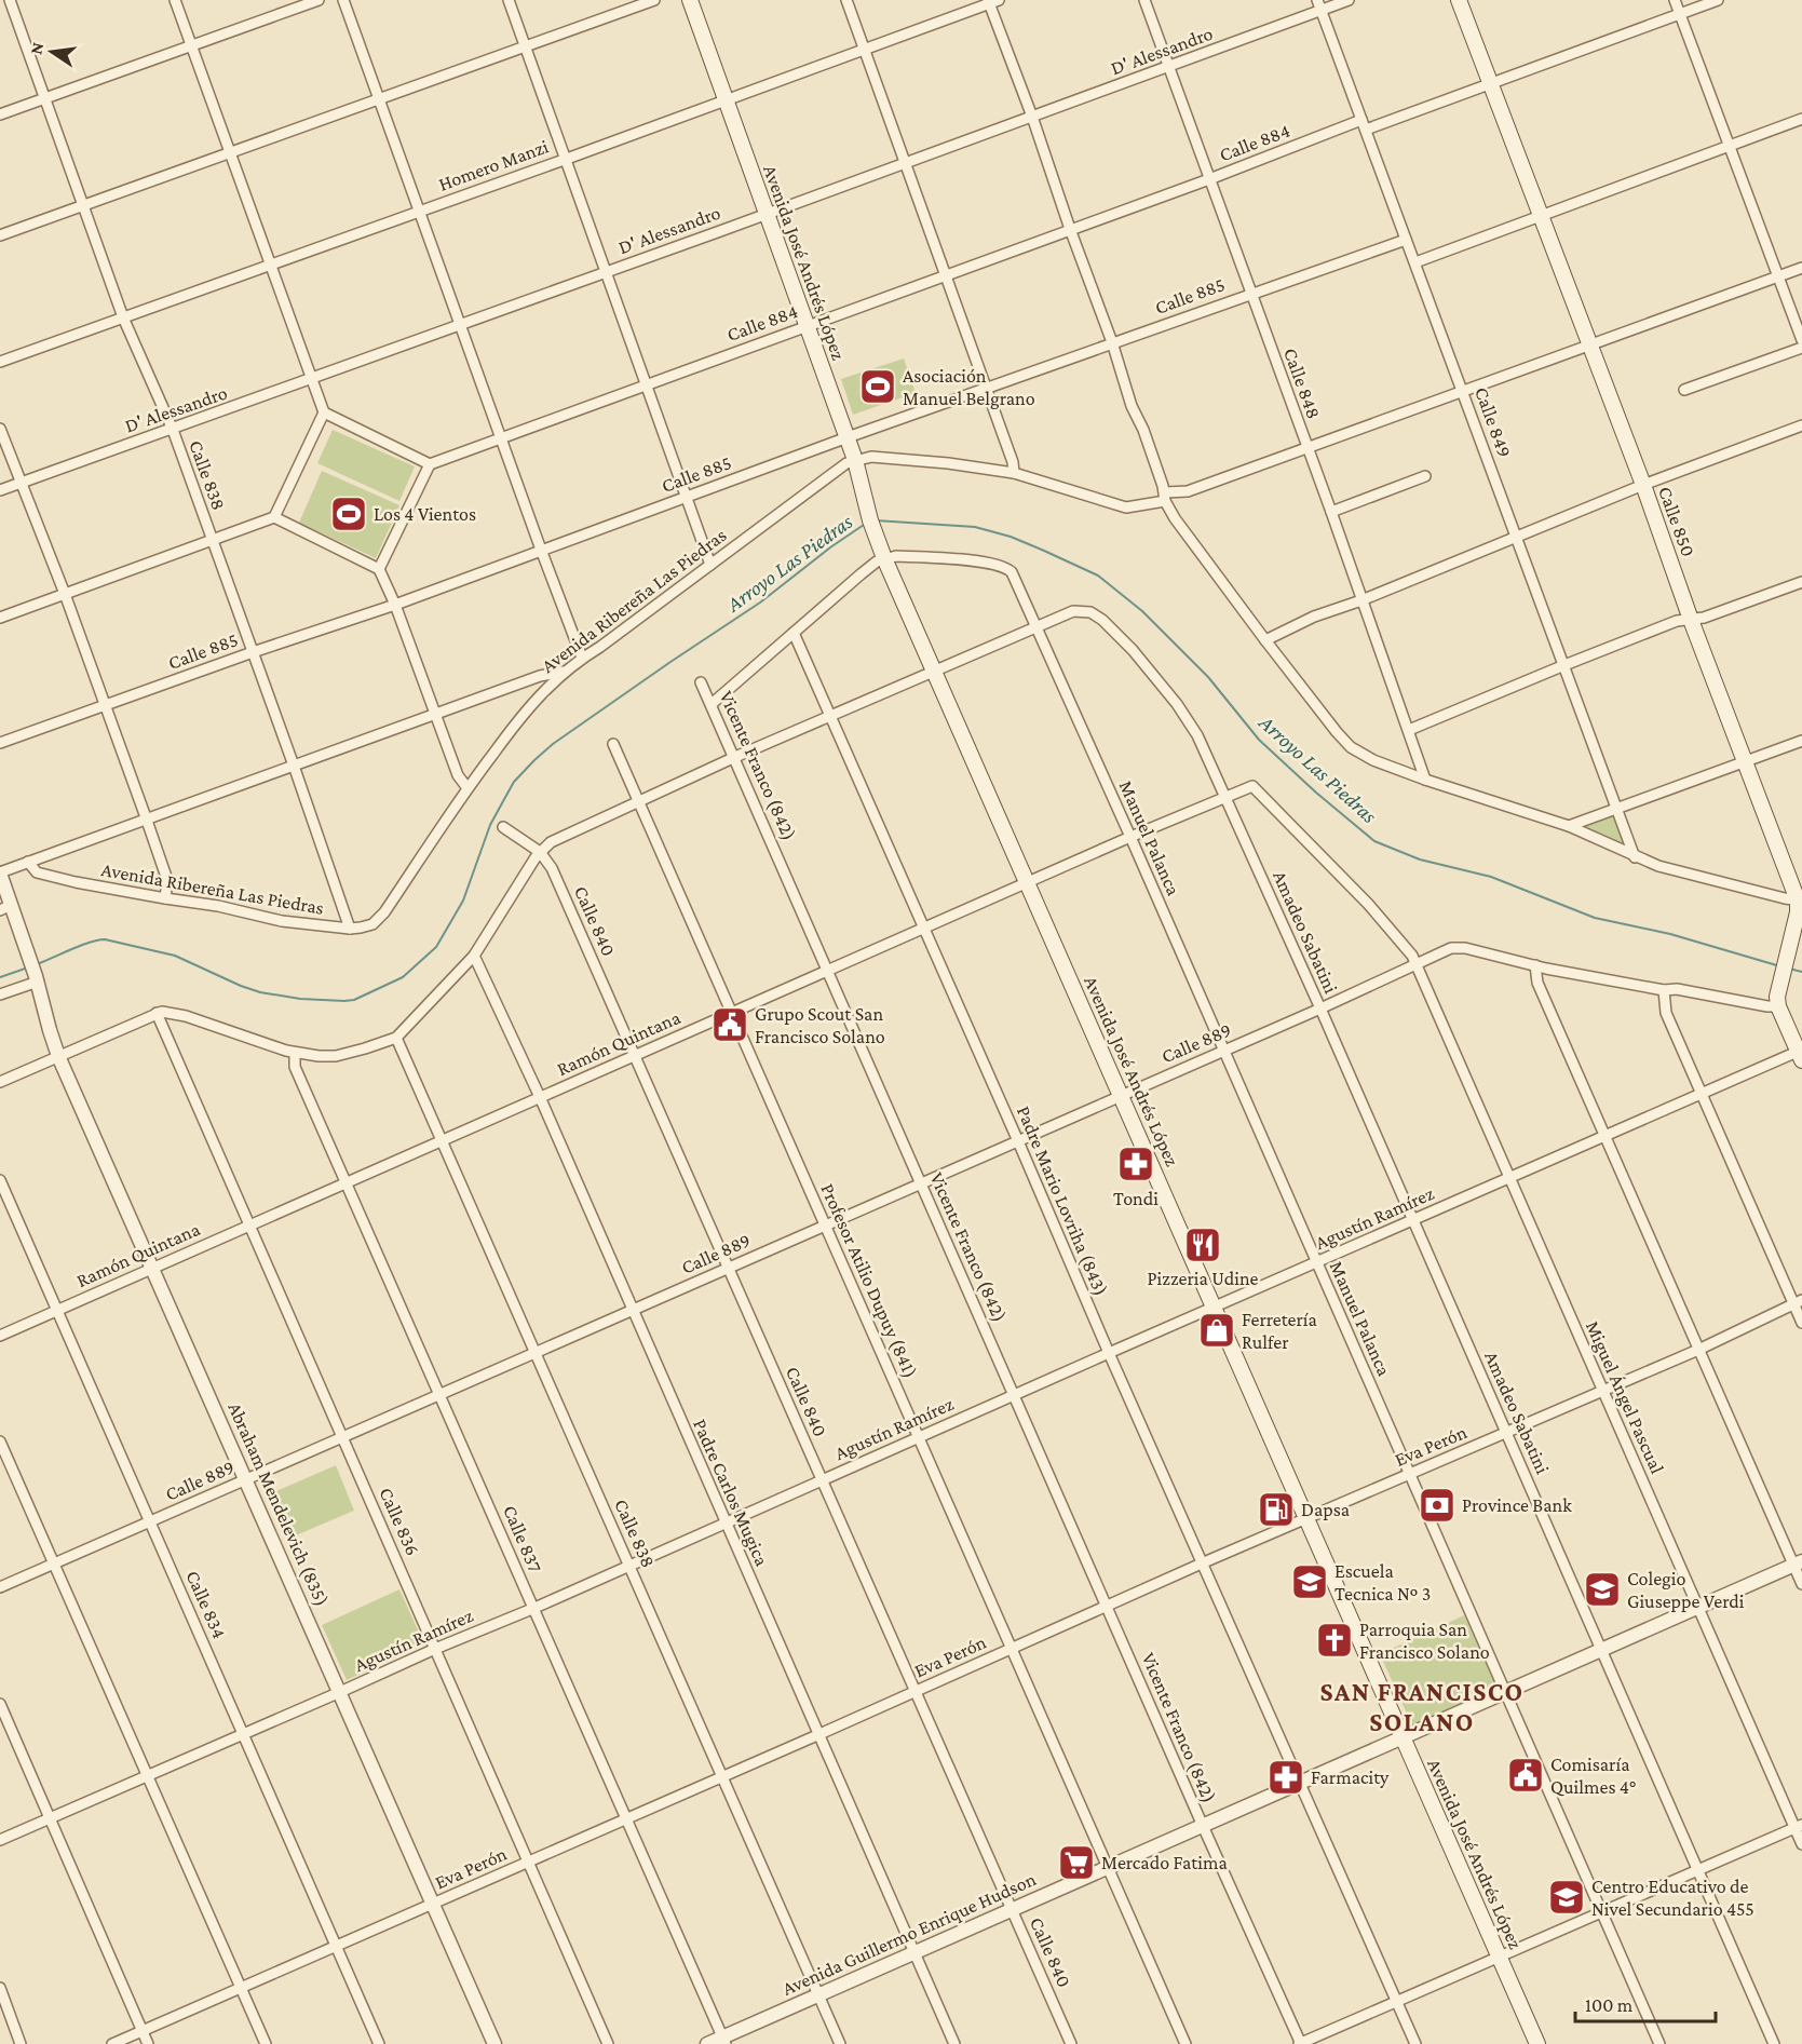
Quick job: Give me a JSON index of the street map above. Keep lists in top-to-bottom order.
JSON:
{
  "streets": {
    "main road": ["Avenida José Andrés López", "Calle 850"],
    "street": [
      "D' Alessandro",
      "Calle 884",
      "Homero Manzi",
      "Calle 885",
      "Calle 848",
      "Calle 849",
      "Calle 838",
      "Avenida Ribereña Las Piedras",
      "Vicente Franco (842)",
      "Manuel Palanca",
      "Calle 840",
      "Amadeo Sabatini",
      "Ramón Quintana",
      "Calle 889",
      "Padre Mario Lovriha (843)",
      "Agustín Ramírez",
      "Profesor Atilio Dupuy (841)",
      "Miguel Ángel Pascual",
      "Eva Perón",
      "Padre Carlos Mugica",
      "Abraham Mendelevich (835)",
      "Calle 836",
      "Calle 837",
      "Calle 834",
      "Avenida Guillermo Enrique Hudson"
    ]
  },
  "crossings": [
    ["D' Alessandro", "Avenida José Andrés López"],
    ["D' Alessandro", "Calle 848"],
    ["D' Alessandro", "Calle 849"],
    ["D' Alessandro", "Calle 838"],
    ["Calle 884", "Avenida José Andrés López"],
    ["Calle 884", "Calle 848"],
    ["Calle 884", "Calle 849"],
    ["Calle 884", "Calle 850"],
    ["Homero Manzi", "Avenida José Andrés López"],
    ["Homero Manzi", "Calle 838"],
    ["Avenida José Andrés López", "Calle 885"],
    ["Avenida José Andrés López", "Avenida Ribereña Las Piedras"],
    ["Avenida José Andrés López", "Manuel Palanca"],
    ["Avenida José Andrés López", "Ramón Quintana"],
    ["Avenida José Andrés López", "Calle 889"],
    ["Avenida José Andrés López", "Agustín Ramírez"],
    ["Avenida José Andrés López", "Eva Perón"],
    ["Avenida José Andrés López", "Avenida Guillermo Enrique Hudson"],
    ["Calle 885", "Calle 848"],
    ["Calle 885", "Calle 849"],
    ["Calle 885", "Calle 838"],
    ["Calle 848", "Avenida Ribereña Las Piedras"],
    ["Calle 849", "Avenida Ribereña Las Piedras"],
    ["Calle 838", "Avenida Ribereña Las Piedras"],
    ["Calle 838", "Ramón Quintana"],
    ["Calle 838", "Calle 889"],
    ["Calle 838", "Agustín Ramírez"],
    ["Calle 838", "Eva Perón"],
    ["Calle 838", "Avenida Guillermo Enrique Hudson"],
    ["Calle 850", "Avenida Ribereña Las Piedras"],
    ["Vicente Franco (842)", "Ramón Quintana"],
    ["Vicente Franco (842)", "Calle 889"],
    ["Vicente Franco (842)", "Agustín Ramírez"],
    ["Vicente Franco (842)", "Eva Perón"],
    ["Vicente Franco (842)", "Avenida Guillermo Enrique Hudson"],
    ["Manuel Palanca", "Ramón Quintana"],
    ["Manuel Palanca", "Calle 889"],
    ["Manuel Palanca", "Agustín Ramírez"],
    ["Manuel Palanca", "Eva Perón"],
    ["Manuel Palanca", "Avenida Guillermo Enrique Hudson"],
    ["Calle 840", "Ramón Quintana"],
    ["Calle 840", "Calle 889"],
    ["Calle 840", "Agustín Ramírez"],
    ["Calle 840", "Eva Perón"],
    ["Calle 840", "Avenida Guillermo Enrique Hudson"],
    ["Amadeo Sabatini", "Ramón Quintana"],
    ["Amadeo Sabatini", "Calle 889"],
    ["Amadeo Sabatini", "Agustín Ramírez"],
    ["Amadeo Sabatini", "Eva Perón"],
    ["Amadeo Sabatini", "Avenida Guillermo Enrique Hudson"],
    ["Ramón Quintana", "Calle 889"],
    ["Ramón Quintana", "Padre Mario Lovriha (843)"],
    ["Ramón Quintana", "Profesor Atilio Dupuy (841)"],
    ["Ramón Quintana", "Miguel Ángel Pascual"],
    ["Ramón Quintana", "Padre Carlos Mugica"],
    ["Ramón Quintana", "Abraham Mendelevich (835)"],
    ["Ramón Quintana", "Calle 836"],
    ["Ramón Quintana", "Calle 837"],
    ["Ramón Quintana", "Calle 834"],
    ["Calle 889", "Padre Mario Lovriha (843)"],
    ["Calle 889", "Profesor Atilio Dupuy (841)"],
    ["Calle 889", "Miguel Ángel Pascual"],
    ["Calle 889", "Padre Carlos Mugica"],
    ["Calle 889", "Abraham Mendelevich (835)"],
    ["Calle 889", "Calle 836"],
    ["Calle 889", "Calle 837"],
    ["Calle 889", "Calle 834"],
    ["Padre Mario Lovriha (843)", "Agustín Ramírez"],
    ["Padre Mario Lovriha (843)", "Eva Perón"],
    ["Padre Mario Lovriha (843)", "Avenida Guillermo Enrique Hudson"],
    ["Agustín Ramírez", "Profesor Atilio Dupuy (841)"],
    ["Agustín Ramírez", "Miguel Ángel Pascual"],
    ["Agustín Ramírez", "Padre Carlos Mugica"],
    ["Agustín Ramírez", "Abraham Mendelevich (835)"],
    ["Agustín Ramírez", "Calle 836"],
    ["Agustín Ramírez", "Calle 837"],
    ["Agustín Ramírez", "Calle 834"],
    ["Profesor Atilio Dupuy (841)", "Eva Perón"],
    ["Profesor Atilio Dupuy (841)", "Avenida Guillermo Enrique Hudson"],
    ["Miguel Ángel Pascual", "Eva Perón"],
    ["Miguel Ángel Pascual", "Avenida Guillermo Enrique Hudson"],
    ["Eva Perón", "Padre Carlos Mugica"],
    ["Eva Perón", "Abraham Mendelevich (835)"],
    ["Eva Perón", "Calle 836"],
    ["Eva Perón", "Calle 837"],
    ["Eva Perón", "Calle 834"],
    ["Padre Carlos Mugica", "Avenida Guillermo Enrique Hudson"],
    ["Calle 837", "Avenida Guillermo Enrique Hudson"]
  ],
  "districts": ["SAN FRANCISCO SOLANO"],
  "water": ["Arroyo Las Piedras"],
  "places": {
    "sports": ["Asociación Manuel Belgrano", "Los 4 Vientos"],
    "public building": ["Grupo Scout San Francisco Solano", "Comisaría Quilmes 4°"],
    "pharmacy": ["Tondi", "Farmacity"],
    "restaurant": ["Pizzeria Udine"],
    "shop": ["Ferretería Rulfer"],
    "bank": ["Province Bank"],
    "fuel station": ["Dapsa"],
    "school or university": ["Escuela Tecnica Nº 3", "Colegio Giuseppe Verdi", "Centro Educativo de Nivel Secundario 455"],
    "church": ["Parroquia San Francisco Solano"],
    "supermarket": ["Mercado Fatima"]
  },
  "scale_bar": "100 m",
  "north": "left"
}
